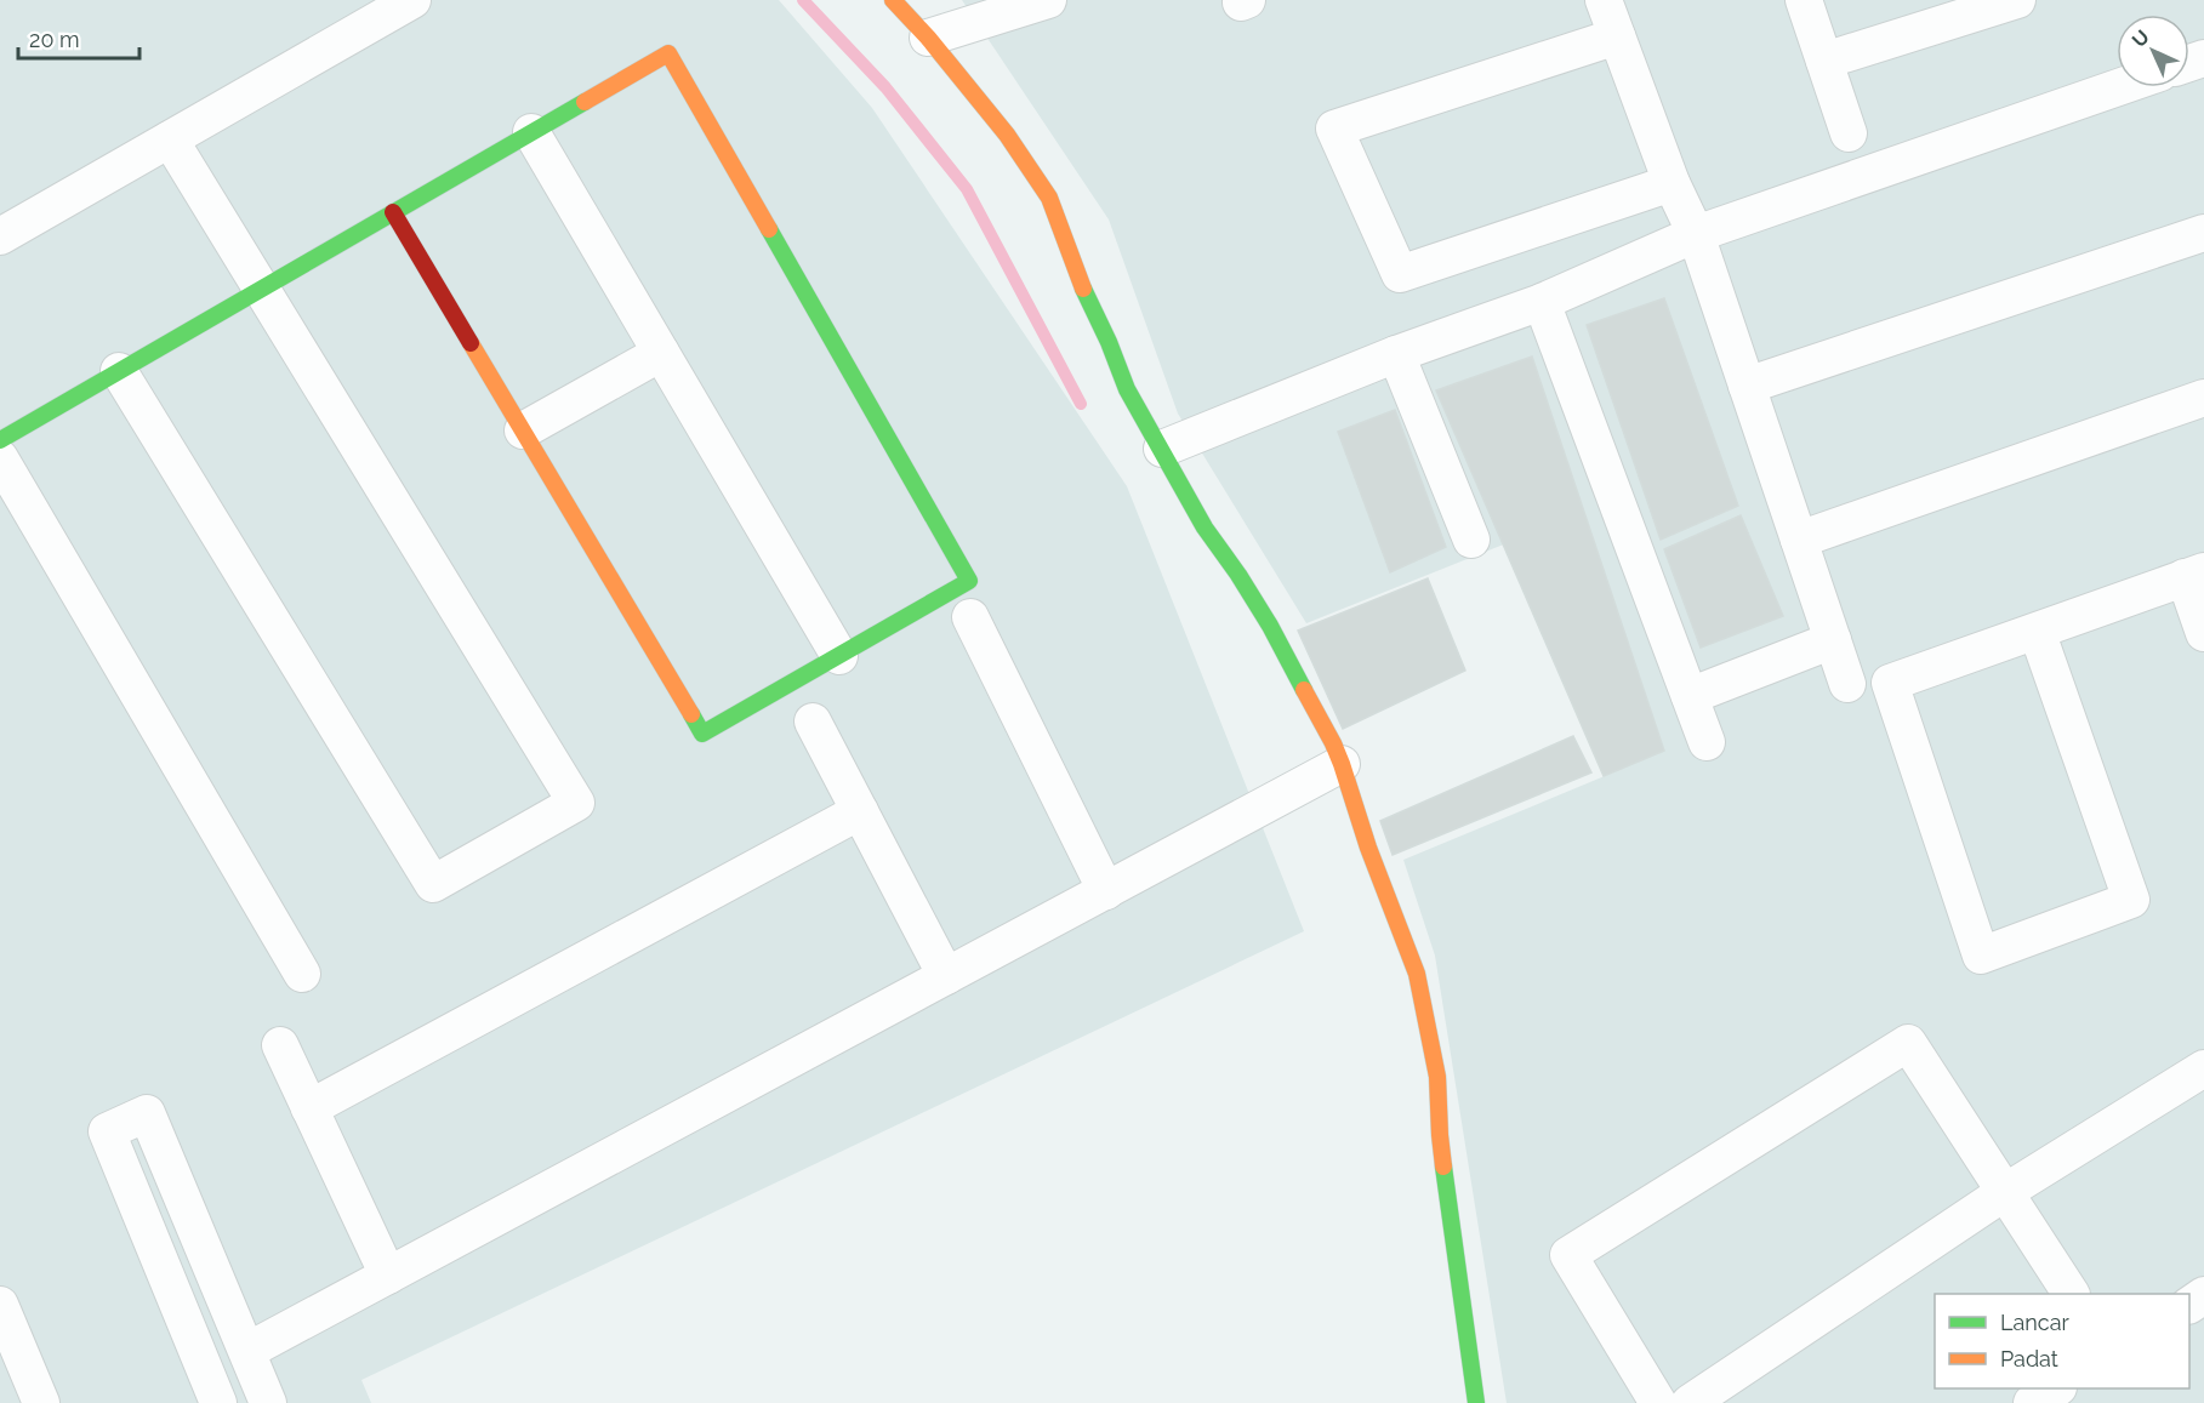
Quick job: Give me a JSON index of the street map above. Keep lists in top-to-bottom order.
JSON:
{
  "legend": ["Lancar", "Padat"],
  "scale_bar": "20 m",
  "north": "top left"
}
